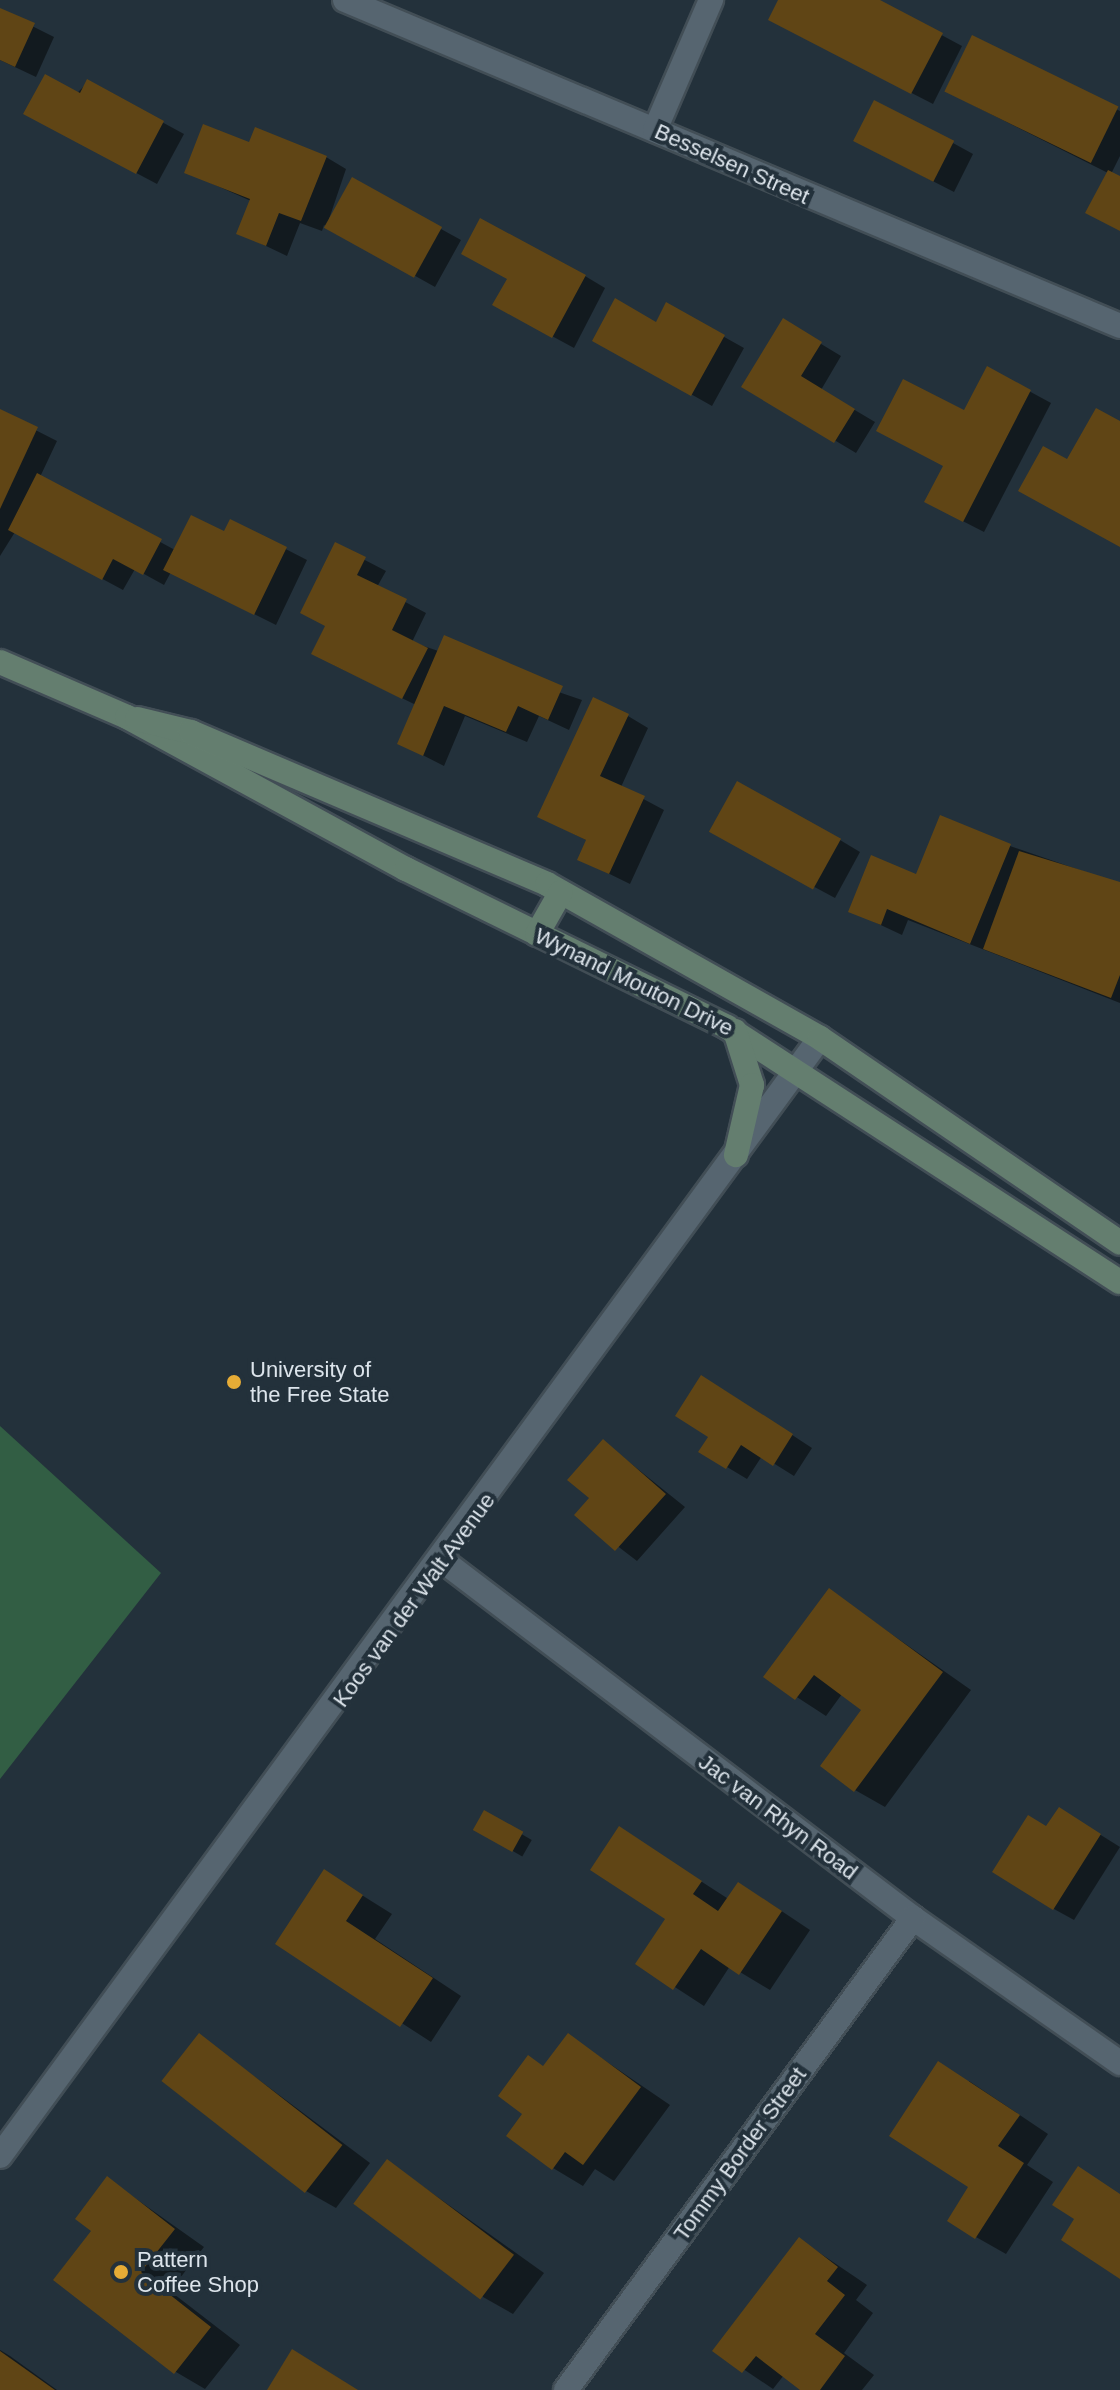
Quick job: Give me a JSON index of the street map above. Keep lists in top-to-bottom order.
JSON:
{
  "streets": {
    "street": [
      "Besselsen Street",
      "Wynand Mouton Drive",
      "Koos van der Walt Avenue",
      "Jac van Rhyn Road",
      "Tommy Border Street"
    ]
  },
  "crossings": [
    ["Wynand Mouton Drive", "Koos van der Walt Avenue"],
    ["Koos van der Walt Avenue", "Jac van Rhyn Road"],
    ["Jac van Rhyn Road", "Tommy Border Street"]
  ],
  "places": ["University of the Free State", "Pattern Coffee Shop"]
}
